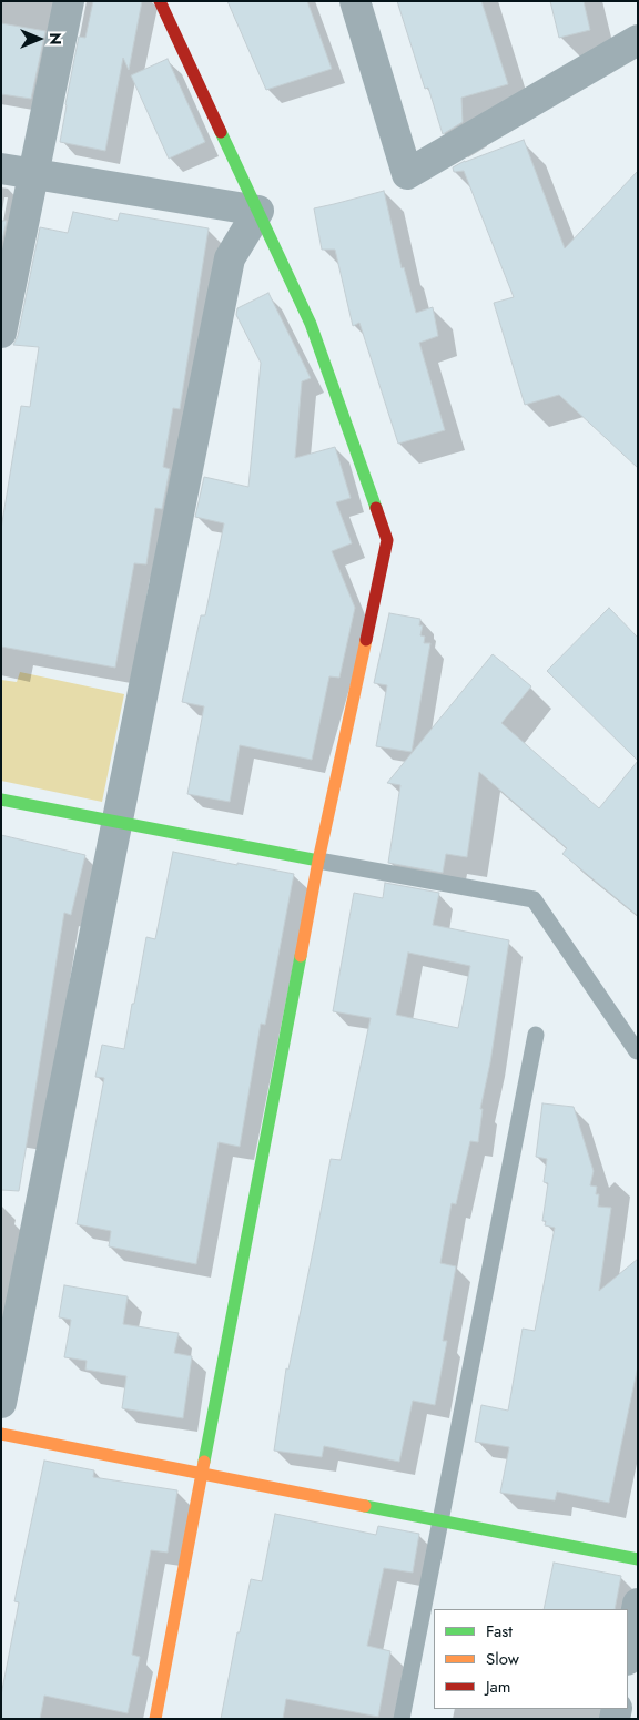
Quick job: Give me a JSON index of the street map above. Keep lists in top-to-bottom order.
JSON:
{
  "legend": ["Fast", "Slow", "Jam"],
  "north": "right"
}
